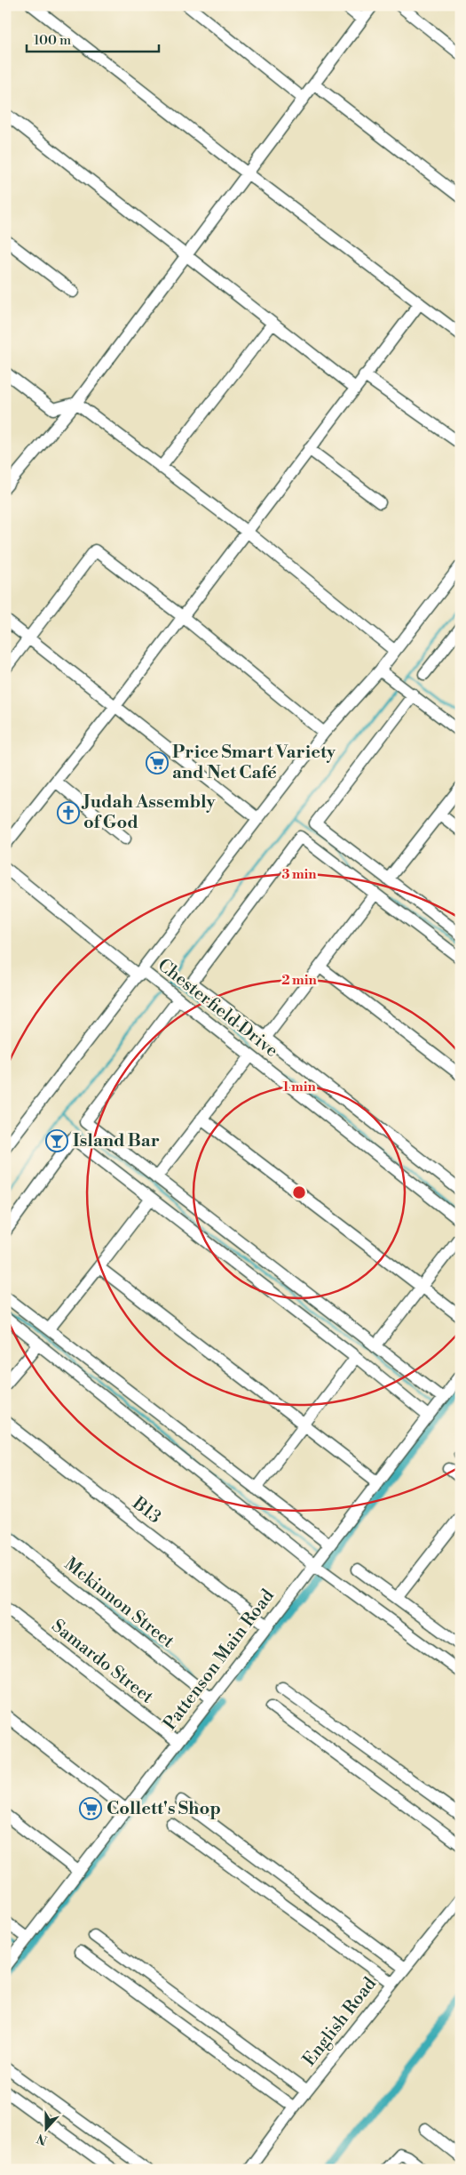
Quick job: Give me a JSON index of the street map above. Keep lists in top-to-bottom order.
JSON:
{
  "streets": {
    "street": [
      "Chesterfield Drive",
      "B13",
      "Mckinnon Street",
      "Pattenson Main Road",
      "Samardo Street",
      "English Road"
    ]
  },
  "crossings": [
    ["B13", "Pattenson Main Road"],
    ["Mckinnon Street", "Pattenson Main Road"],
    ["Pattenson Main Road", "Samardo Street"]
  ],
  "places": {
    "supermarket": ["Price Smart Variety and Net Café", "Collett's Shop"],
    "church": ["Judah Assembly of God"],
    "bar": ["Island Bar"]
  },
  "scale_bar": "100 m",
  "north": "bottom",
  "rings": ["3 min", "2 min", "1 min"]
}
